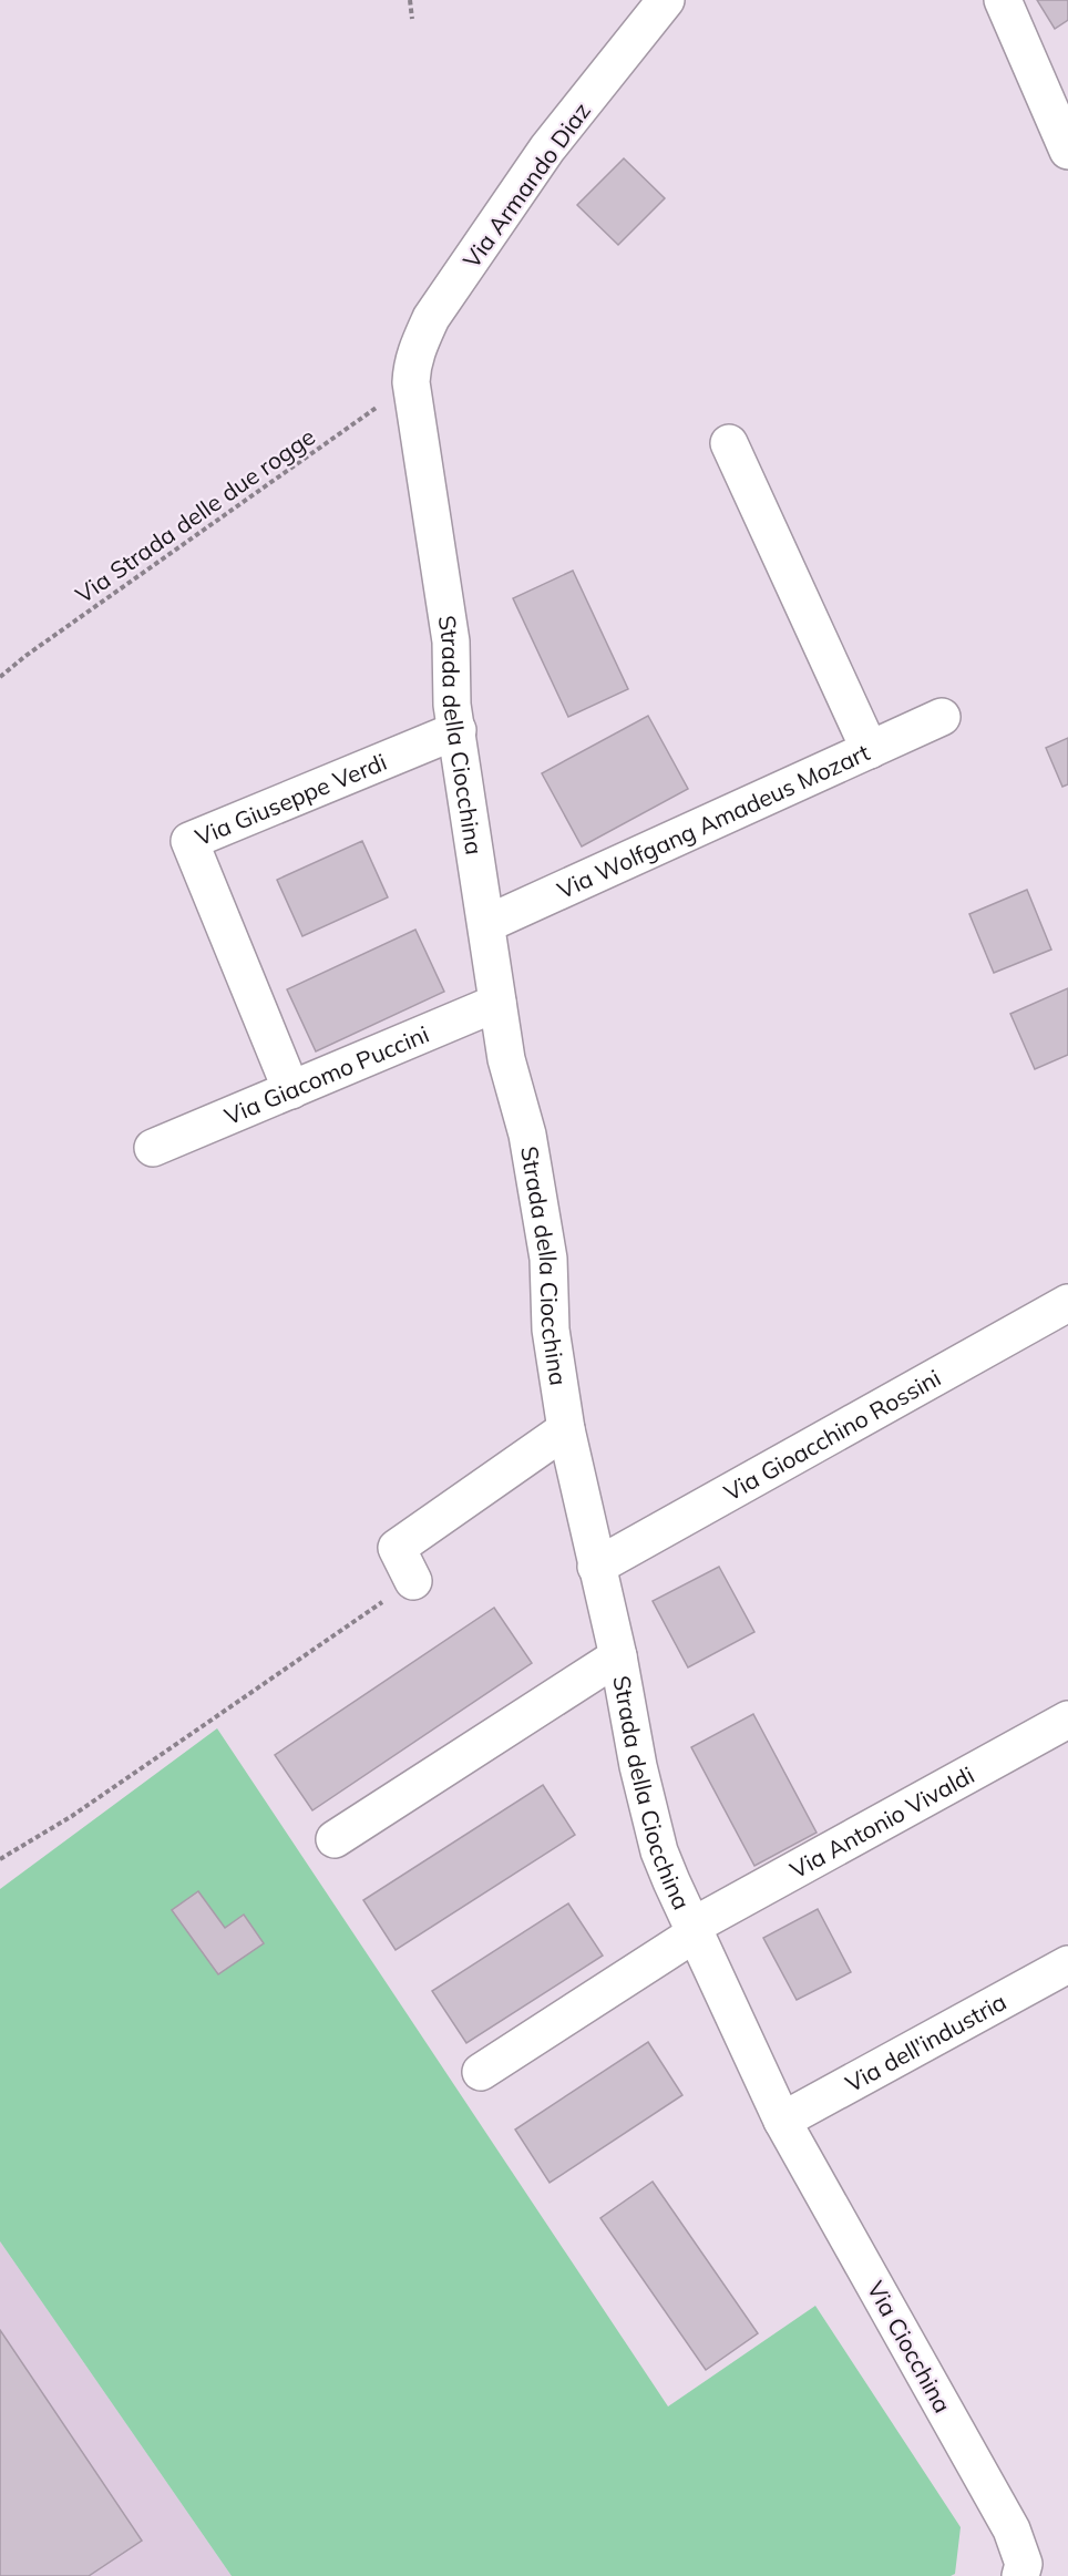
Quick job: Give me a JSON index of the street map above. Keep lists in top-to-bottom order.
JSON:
{
  "streets": {
    "street": [
      "Via Armando Diaz",
      "Strada della Ciocchina",
      "Via Giuseppe Verdi",
      "Via Wolfgang Amadeus Mozart",
      "Via Giacomo Puccini",
      "Via Gioacchino Rossini",
      "Via Antonio Vivaldi",
      "Via dell'industria",
      "Via Ciocchina"
    ],
    "path": ["Via Strada delle due rogge"]
  },
  "crossings": [
    ["Via Armando Diaz", "Via Strada delle due rogge"],
    ["Via Armando Diaz", "Strada della Ciocchina"],
    ["Via Strada delle due rogge", "Strada della Ciocchina"],
    ["Strada della Ciocchina", "Via Giuseppe Verdi"],
    ["Strada della Ciocchina", "Via Wolfgang Amadeus Mozart"],
    ["Strada della Ciocchina", "Via Giacomo Puccini"],
    ["Strada della Ciocchina", "Via Gioacchino Rossini"],
    ["Strada della Ciocchina", "Via Antonio Vivaldi"],
    ["Strada della Ciocchina", "Via dell'industria"],
    ["Strada della Ciocchina", "Via Ciocchina"],
    ["Via Giuseppe Verdi", "Via Giacomo Puccini"],
    ["Via dell'industria", "Via Ciocchina"]
  ]
}
